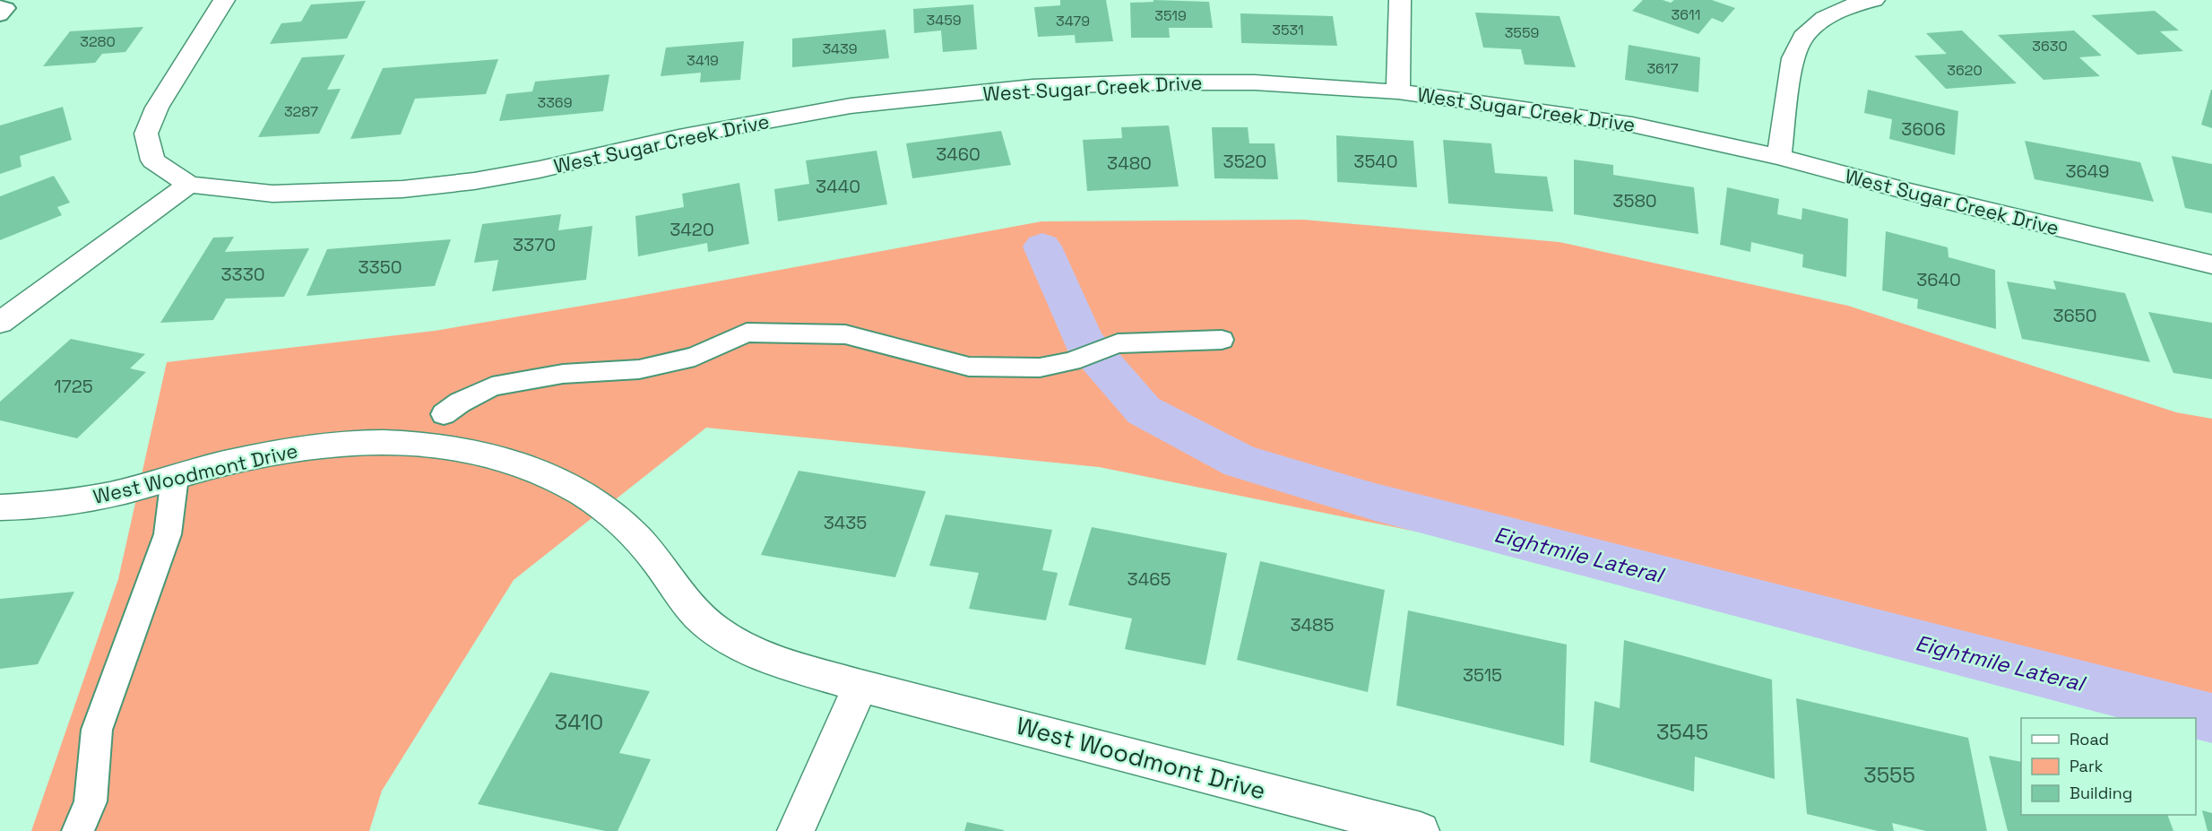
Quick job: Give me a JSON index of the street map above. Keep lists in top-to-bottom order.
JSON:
{
  "streets": {
    "street": ["West Sugar Creek Drive", "West Woodmont Drive"]
  },
  "water": ["Eightmile Lateral"],
  "house_numbers": [
    "3611",
    "3519",
    "3459",
    "3479",
    "3531",
    "3559",
    "3280",
    "3630",
    "3439",
    "3419",
    "3617",
    "3620",
    "3369",
    "3287",
    "3606",
    "3460",
    "3520",
    "3540",
    "3480",
    "3649",
    "3440",
    "3580",
    "3420",
    "3370",
    "3350",
    "3330",
    "3640",
    "3650",
    "1725",
    "3435",
    "3465",
    "3485",
    "3515",
    "3410",
    "3545",
    "3555"
  ],
  "legend": ["Road", "Park", "Building"]
}
